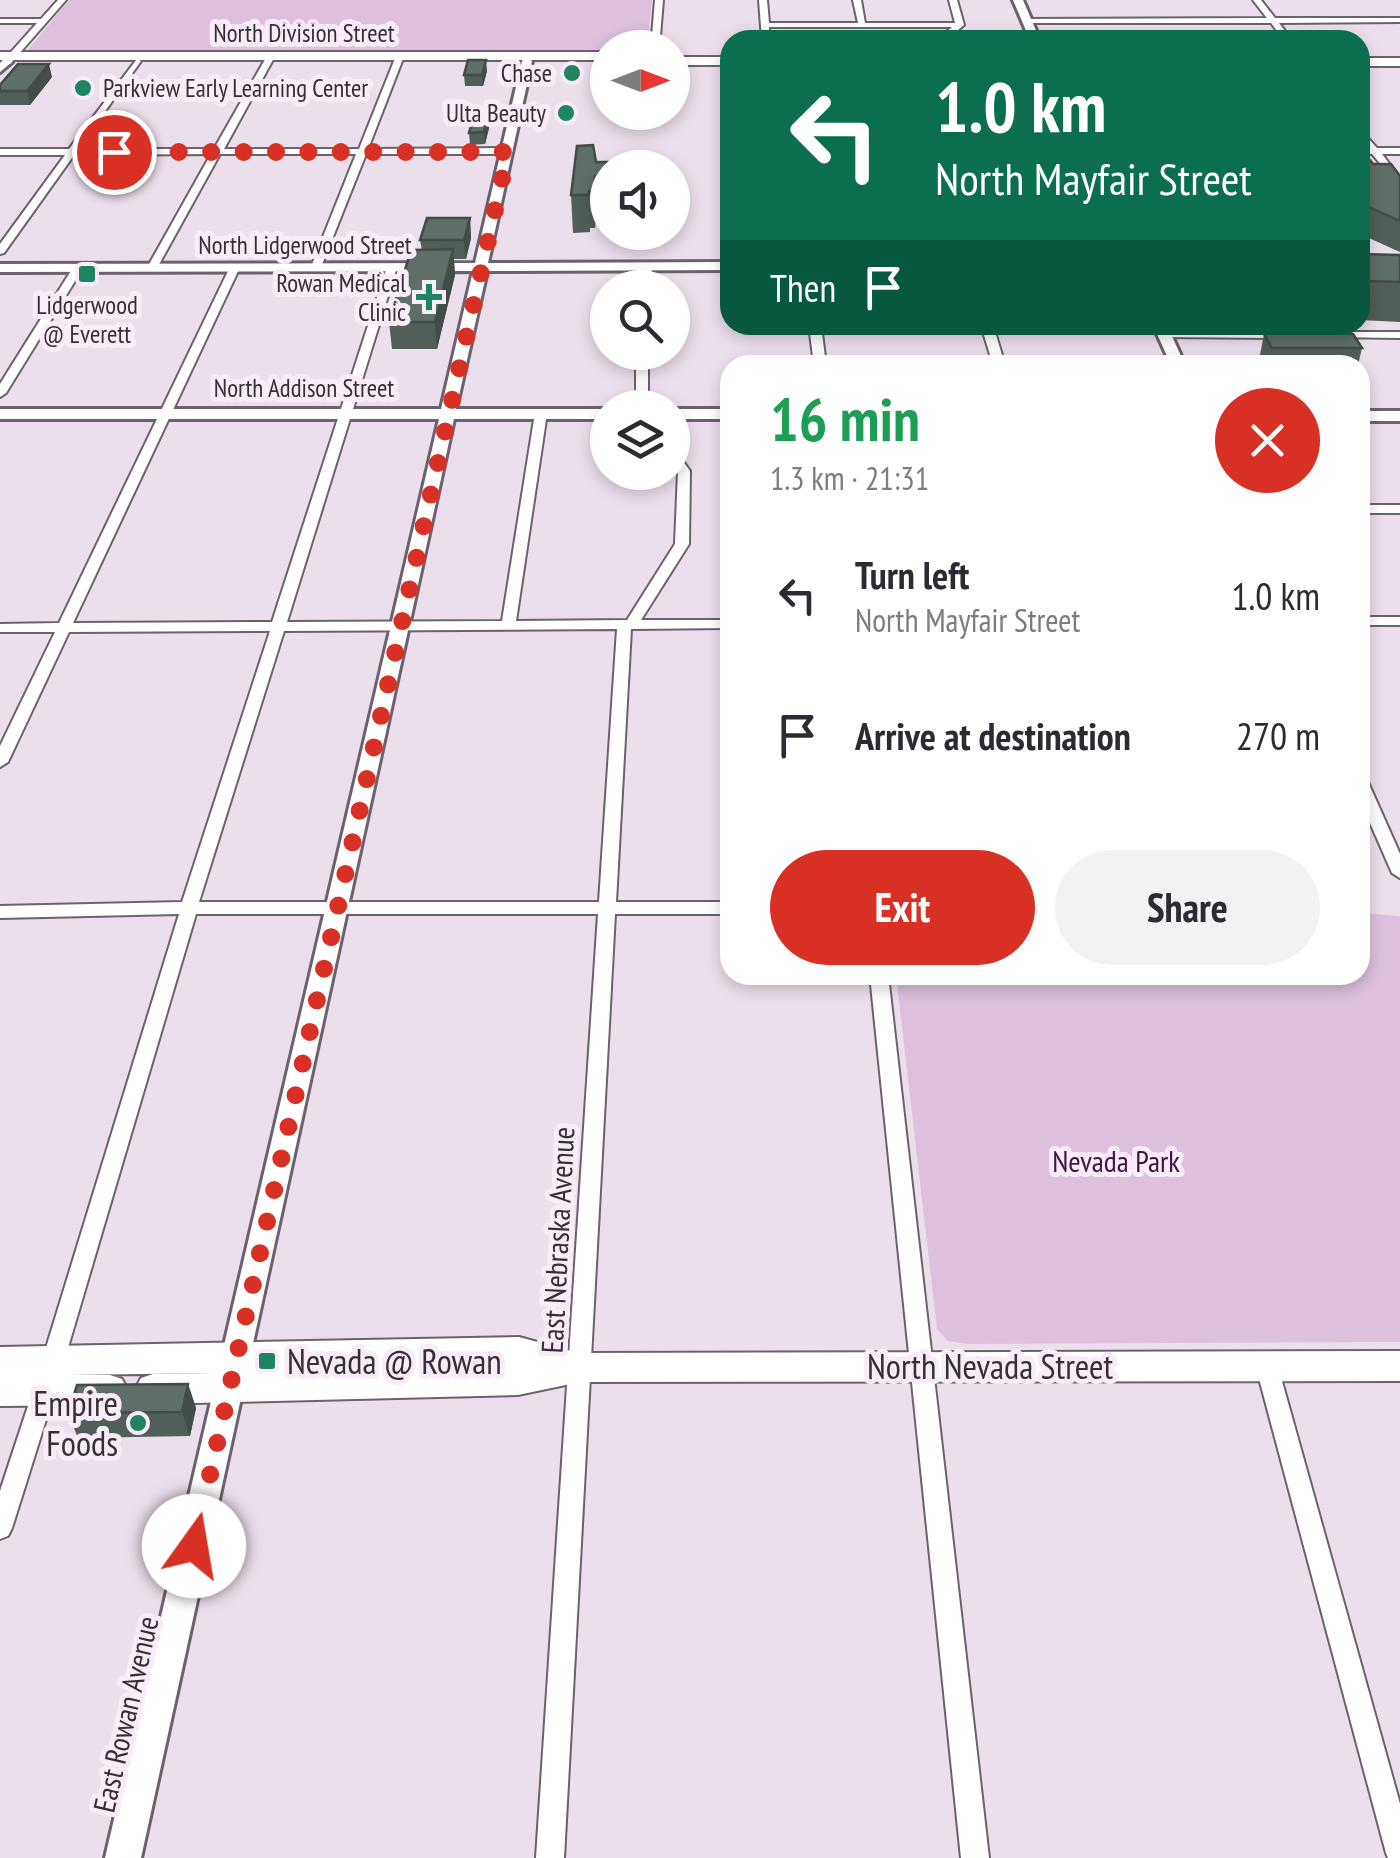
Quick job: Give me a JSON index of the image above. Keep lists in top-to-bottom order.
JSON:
{
  "streets": {
    "main road": ["North Division Street", "North Nevada Street"],
    "street": [
      "North Lidgerwood Street",
      "North Addison Street",
      "East Nebraska Avenue",
      "East Rowan Avenue"
    ]
  },
  "crossings": [
    ["North Division Street", "East Rowan Avenue"],
    ["North Lidgerwood Street", "East Rowan Avenue"],
    ["North Addison Street", "East Rowan Avenue"],
    ["East Nebraska Avenue", "North Nevada Street"],
    ["North Nevada Street", "East Rowan Avenue"]
  ],
  "parks": ["Nevada Park"],
  "places": {
    "other": [
      "Chase",
      "Parkview Early Learning Center",
      "Ulta Beauty",
      "Empire Foods"
    ],
    "transit": ["Lidgerwood @ Everett", "Nevada @ Rowan"],
    "health": ["Rowan Medical Clinic"]
  },
  "north": "right",
  "page": {
    "turn": ["1.0 km", "North Mayfair Street"],
    "then": "Then",
    "heading": ["16 min", "1.3 km · 21:31"],
    "list": [
      {
        "name": "Turn left",
        "note": "North Mayfair Street",
        "value": "1.0 km"
      },
      {
        "name": "Arrive at destination",
        "value": "270 m"
      }
    ],
    "buttons": ["Exit", "Share"]
  }
}
